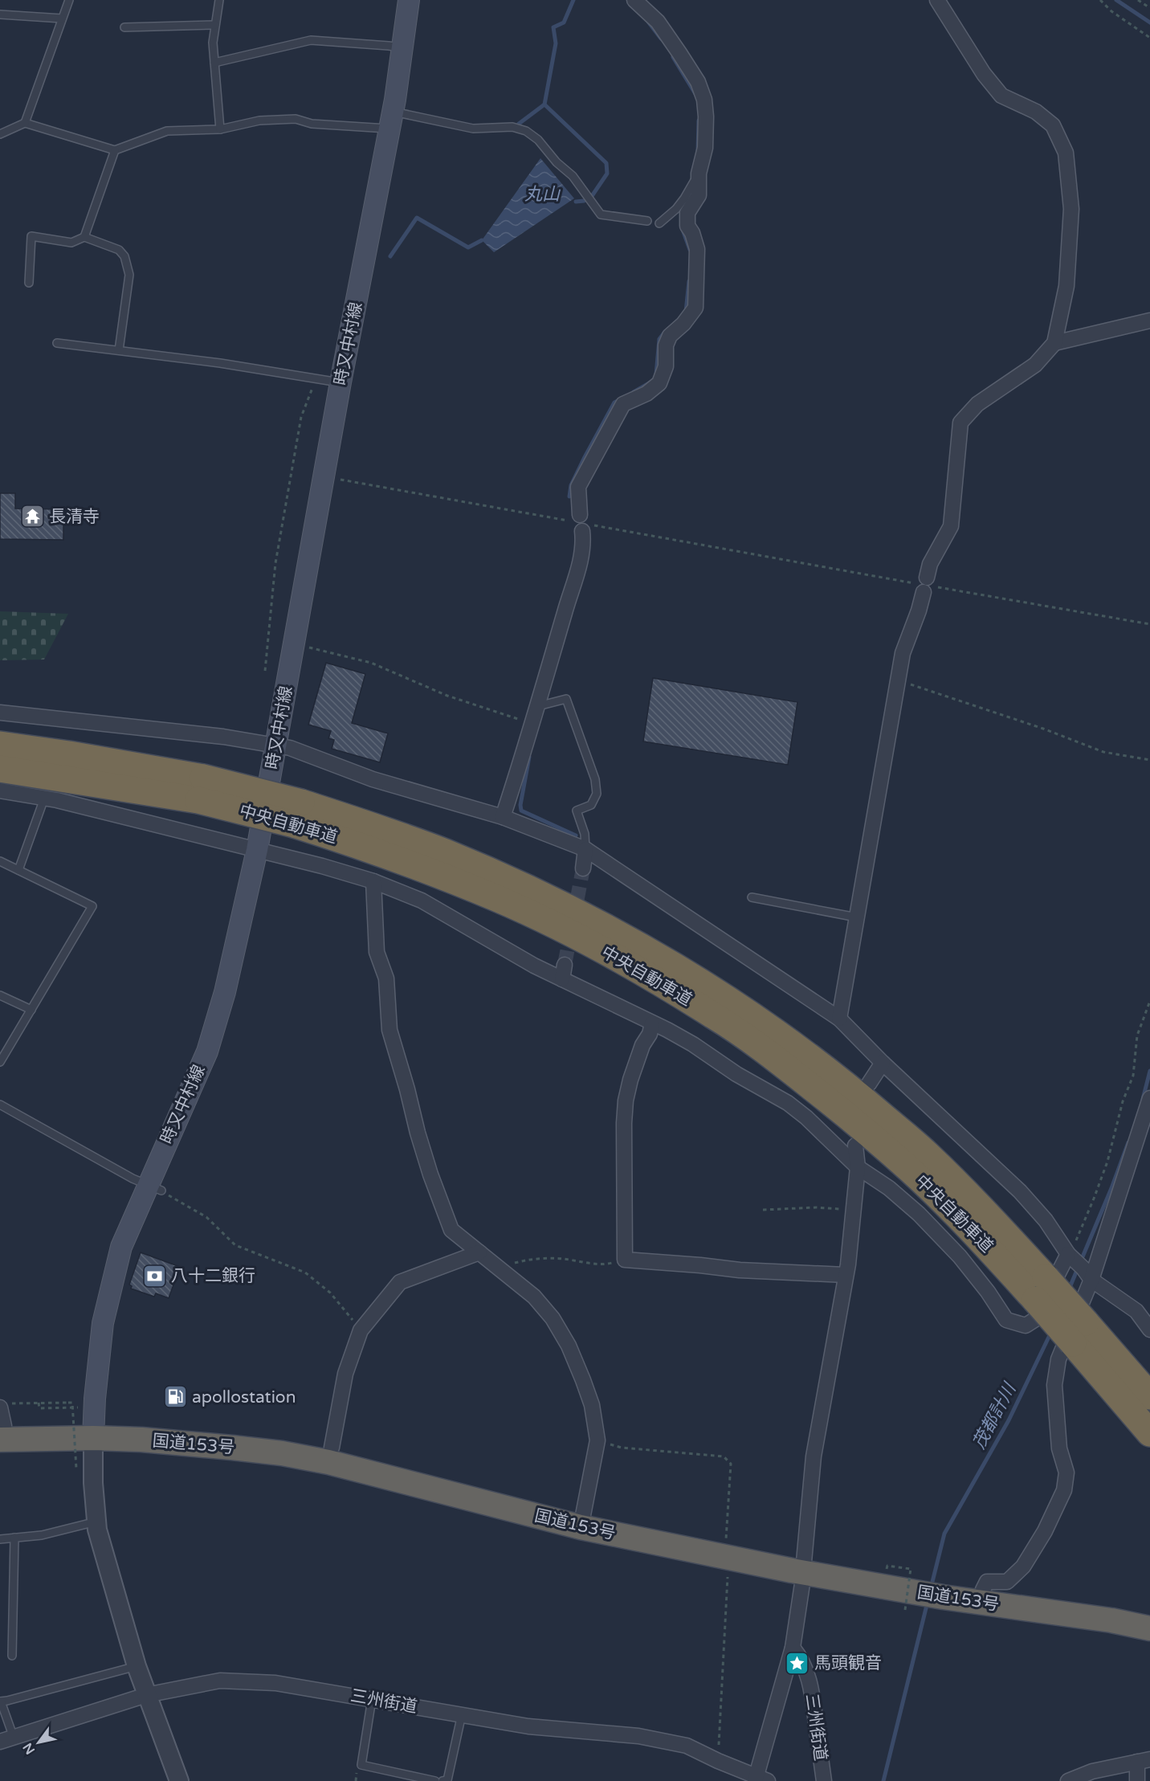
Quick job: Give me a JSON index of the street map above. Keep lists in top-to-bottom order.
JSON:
{
  "streets": {
    "highway": ["中央自動車道", "国道153号"],
    "main road": ["時又中村線"],
    "street": ["三州街道"]
  },
  "crossings": [
    ["時又中村線", "国道153号"]
  ],
  "water": ["丸山", "茂都計川"],
  "places": {
    "temple": ["長清寺"],
    "bank": ["八十二銀行"],
    "fuel station": ["apollostation"],
    "place": ["馬頭観音"]
  },
  "north": "bottom left"
}
